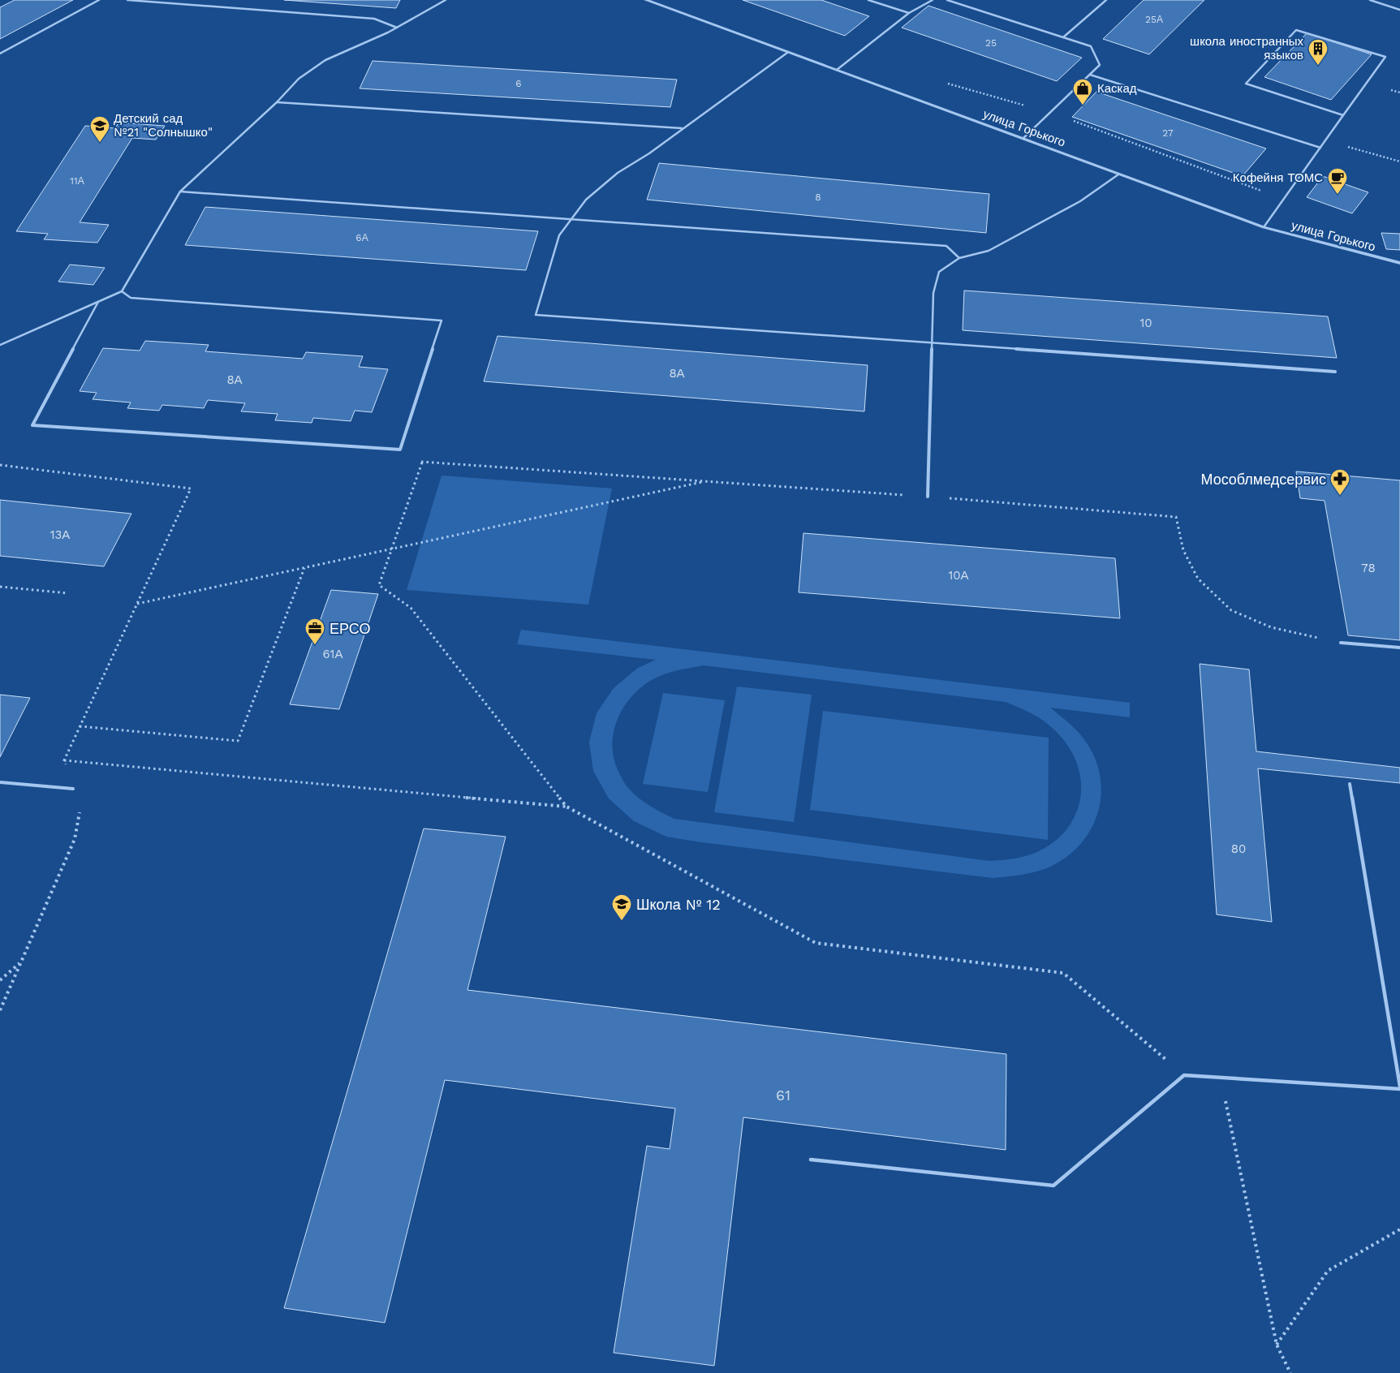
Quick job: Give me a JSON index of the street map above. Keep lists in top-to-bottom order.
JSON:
{
  "streets": {
    "street": ["улица Горького"]
  },
  "places": {
    "building": ["школа иностранных языков"],
    "shop": ["Каскад"],
    "school or university": ["Детский сад №21 \"Солнышко\"", "Школа № 12"],
    "cafe": ["Кофейня ТОМС"],
    "pharmacy": ["Мособлмедсервис"],
    "office": ["ЕРСО"]
  },
  "house_numbers": [
    "25А",
    "25",
    "6",
    "27",
    "11А",
    "8",
    "6А",
    "10",
    "8А",
    "8А",
    "13А",
    "78",
    "10А",
    "61А",
    "80",
    "61"
  ]
}
